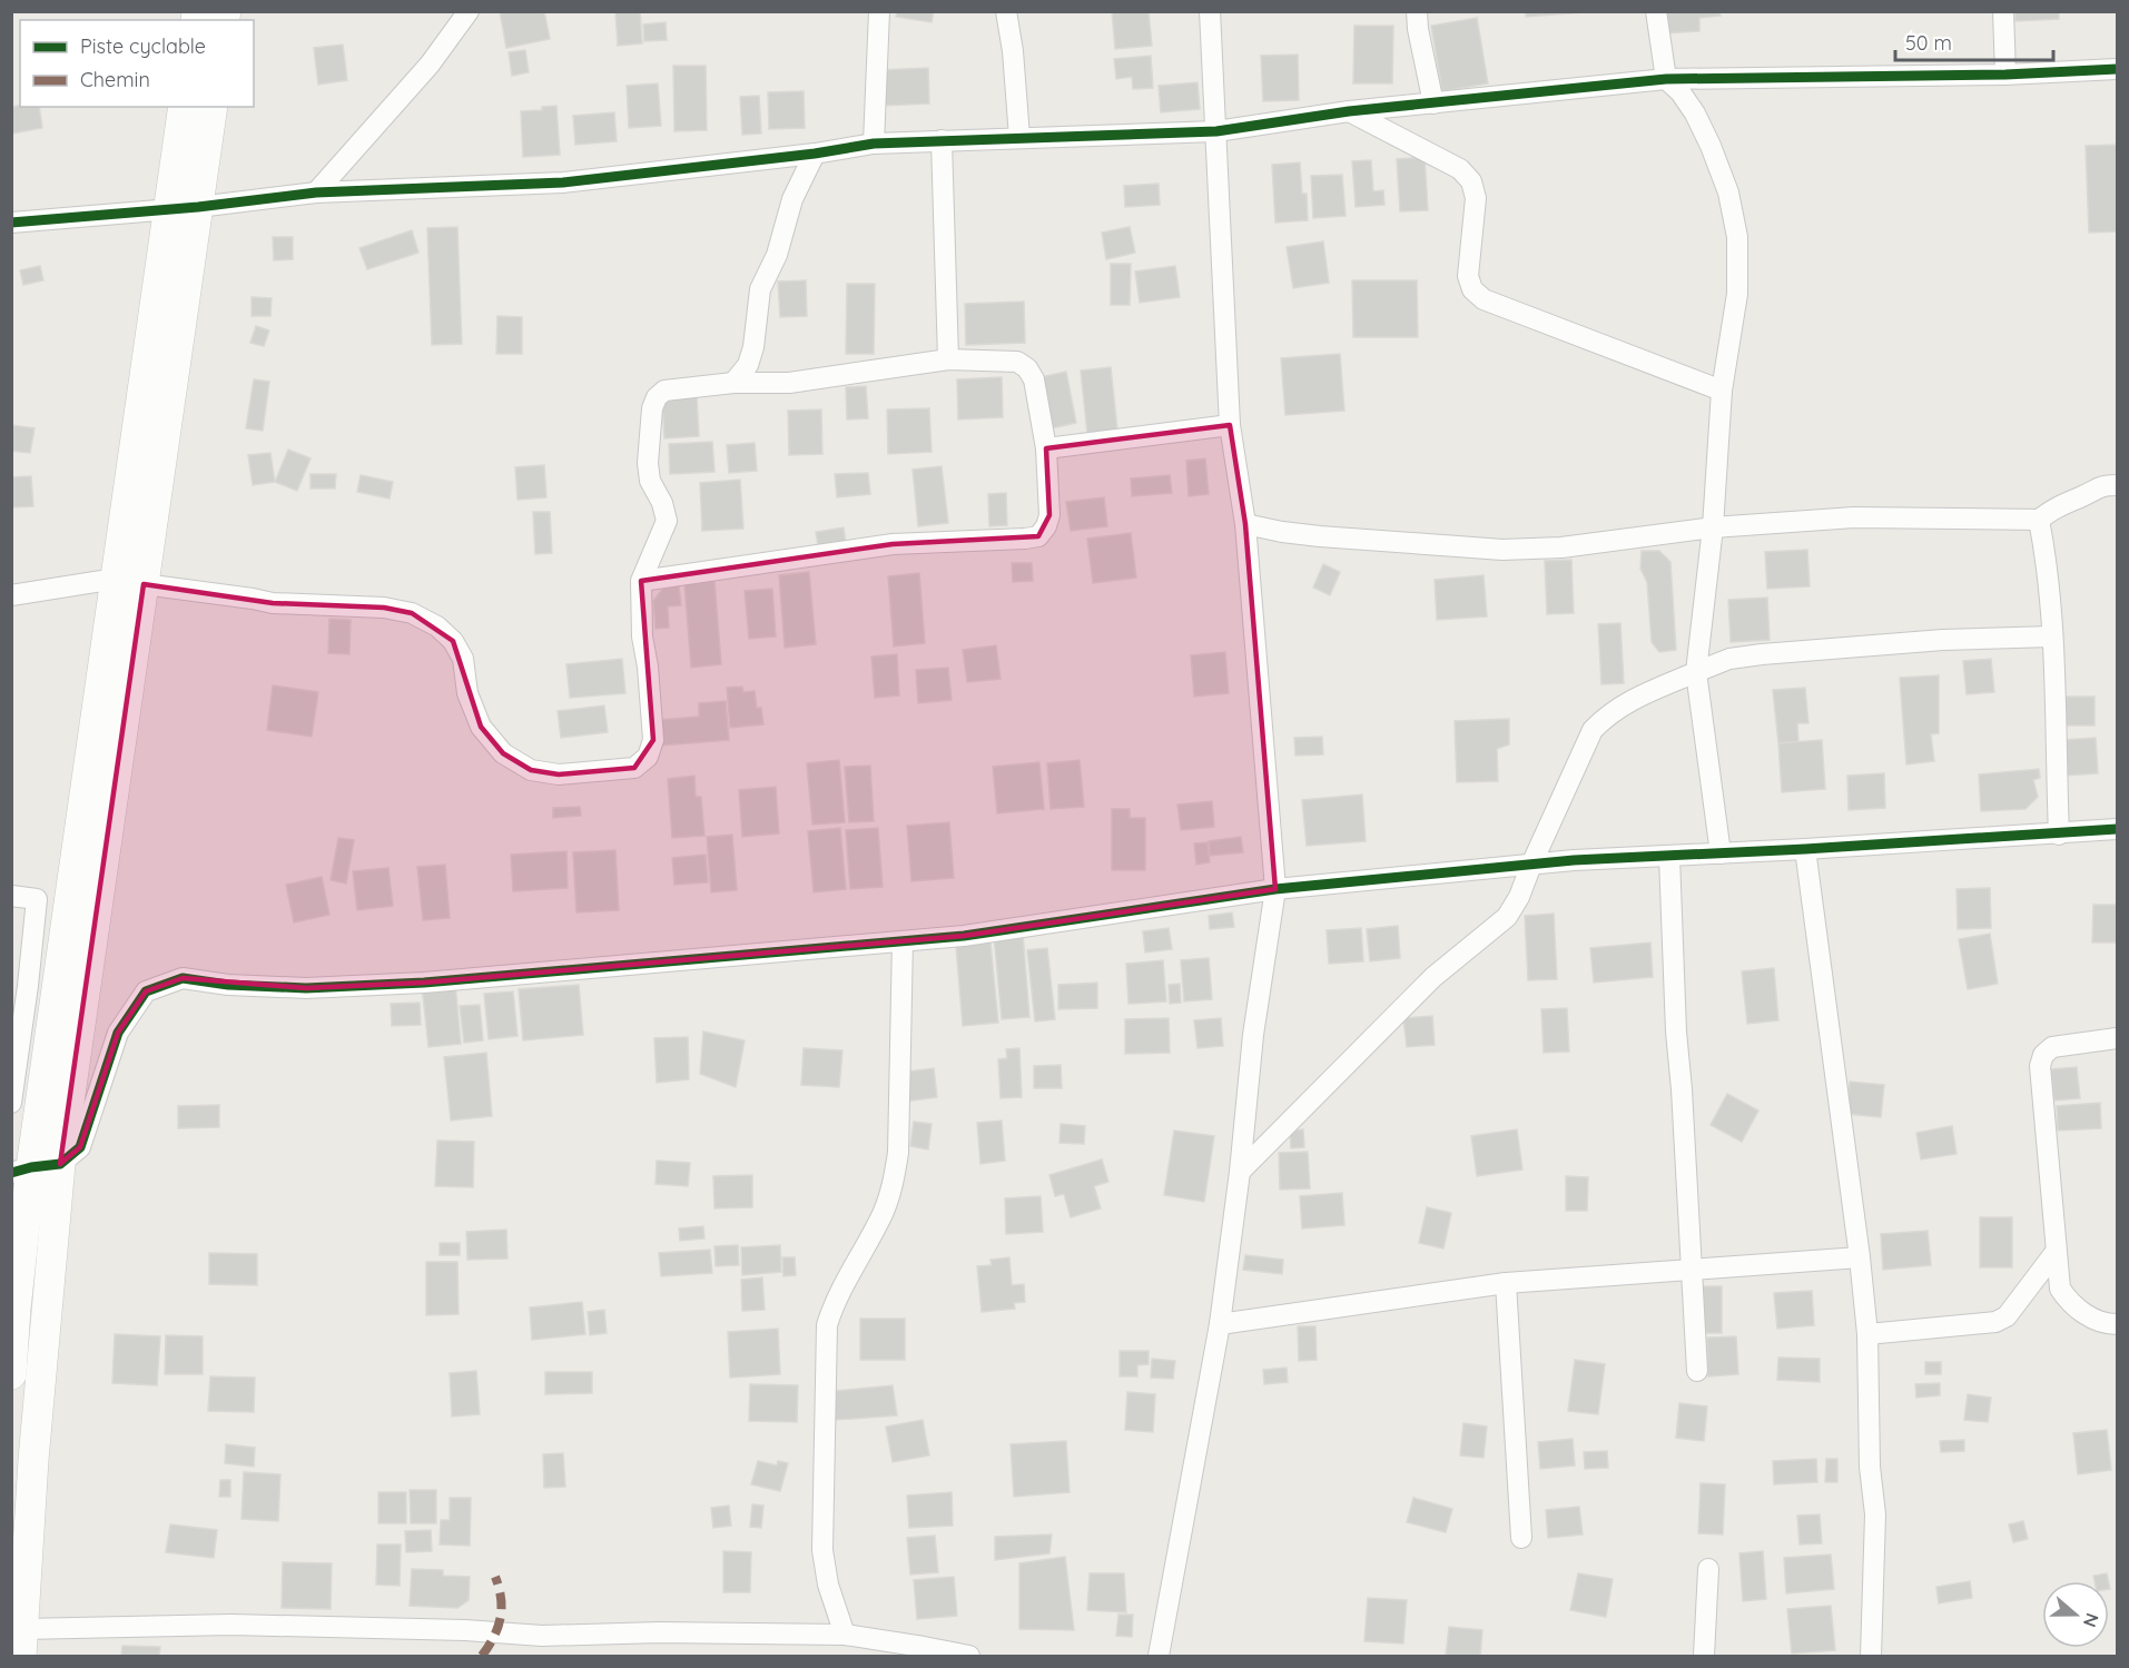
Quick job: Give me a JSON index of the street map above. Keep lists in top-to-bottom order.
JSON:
{
  "legend": ["Piste cyclable", "Chemin"],
  "scale_bar": "50 m",
  "north": "right"
}
